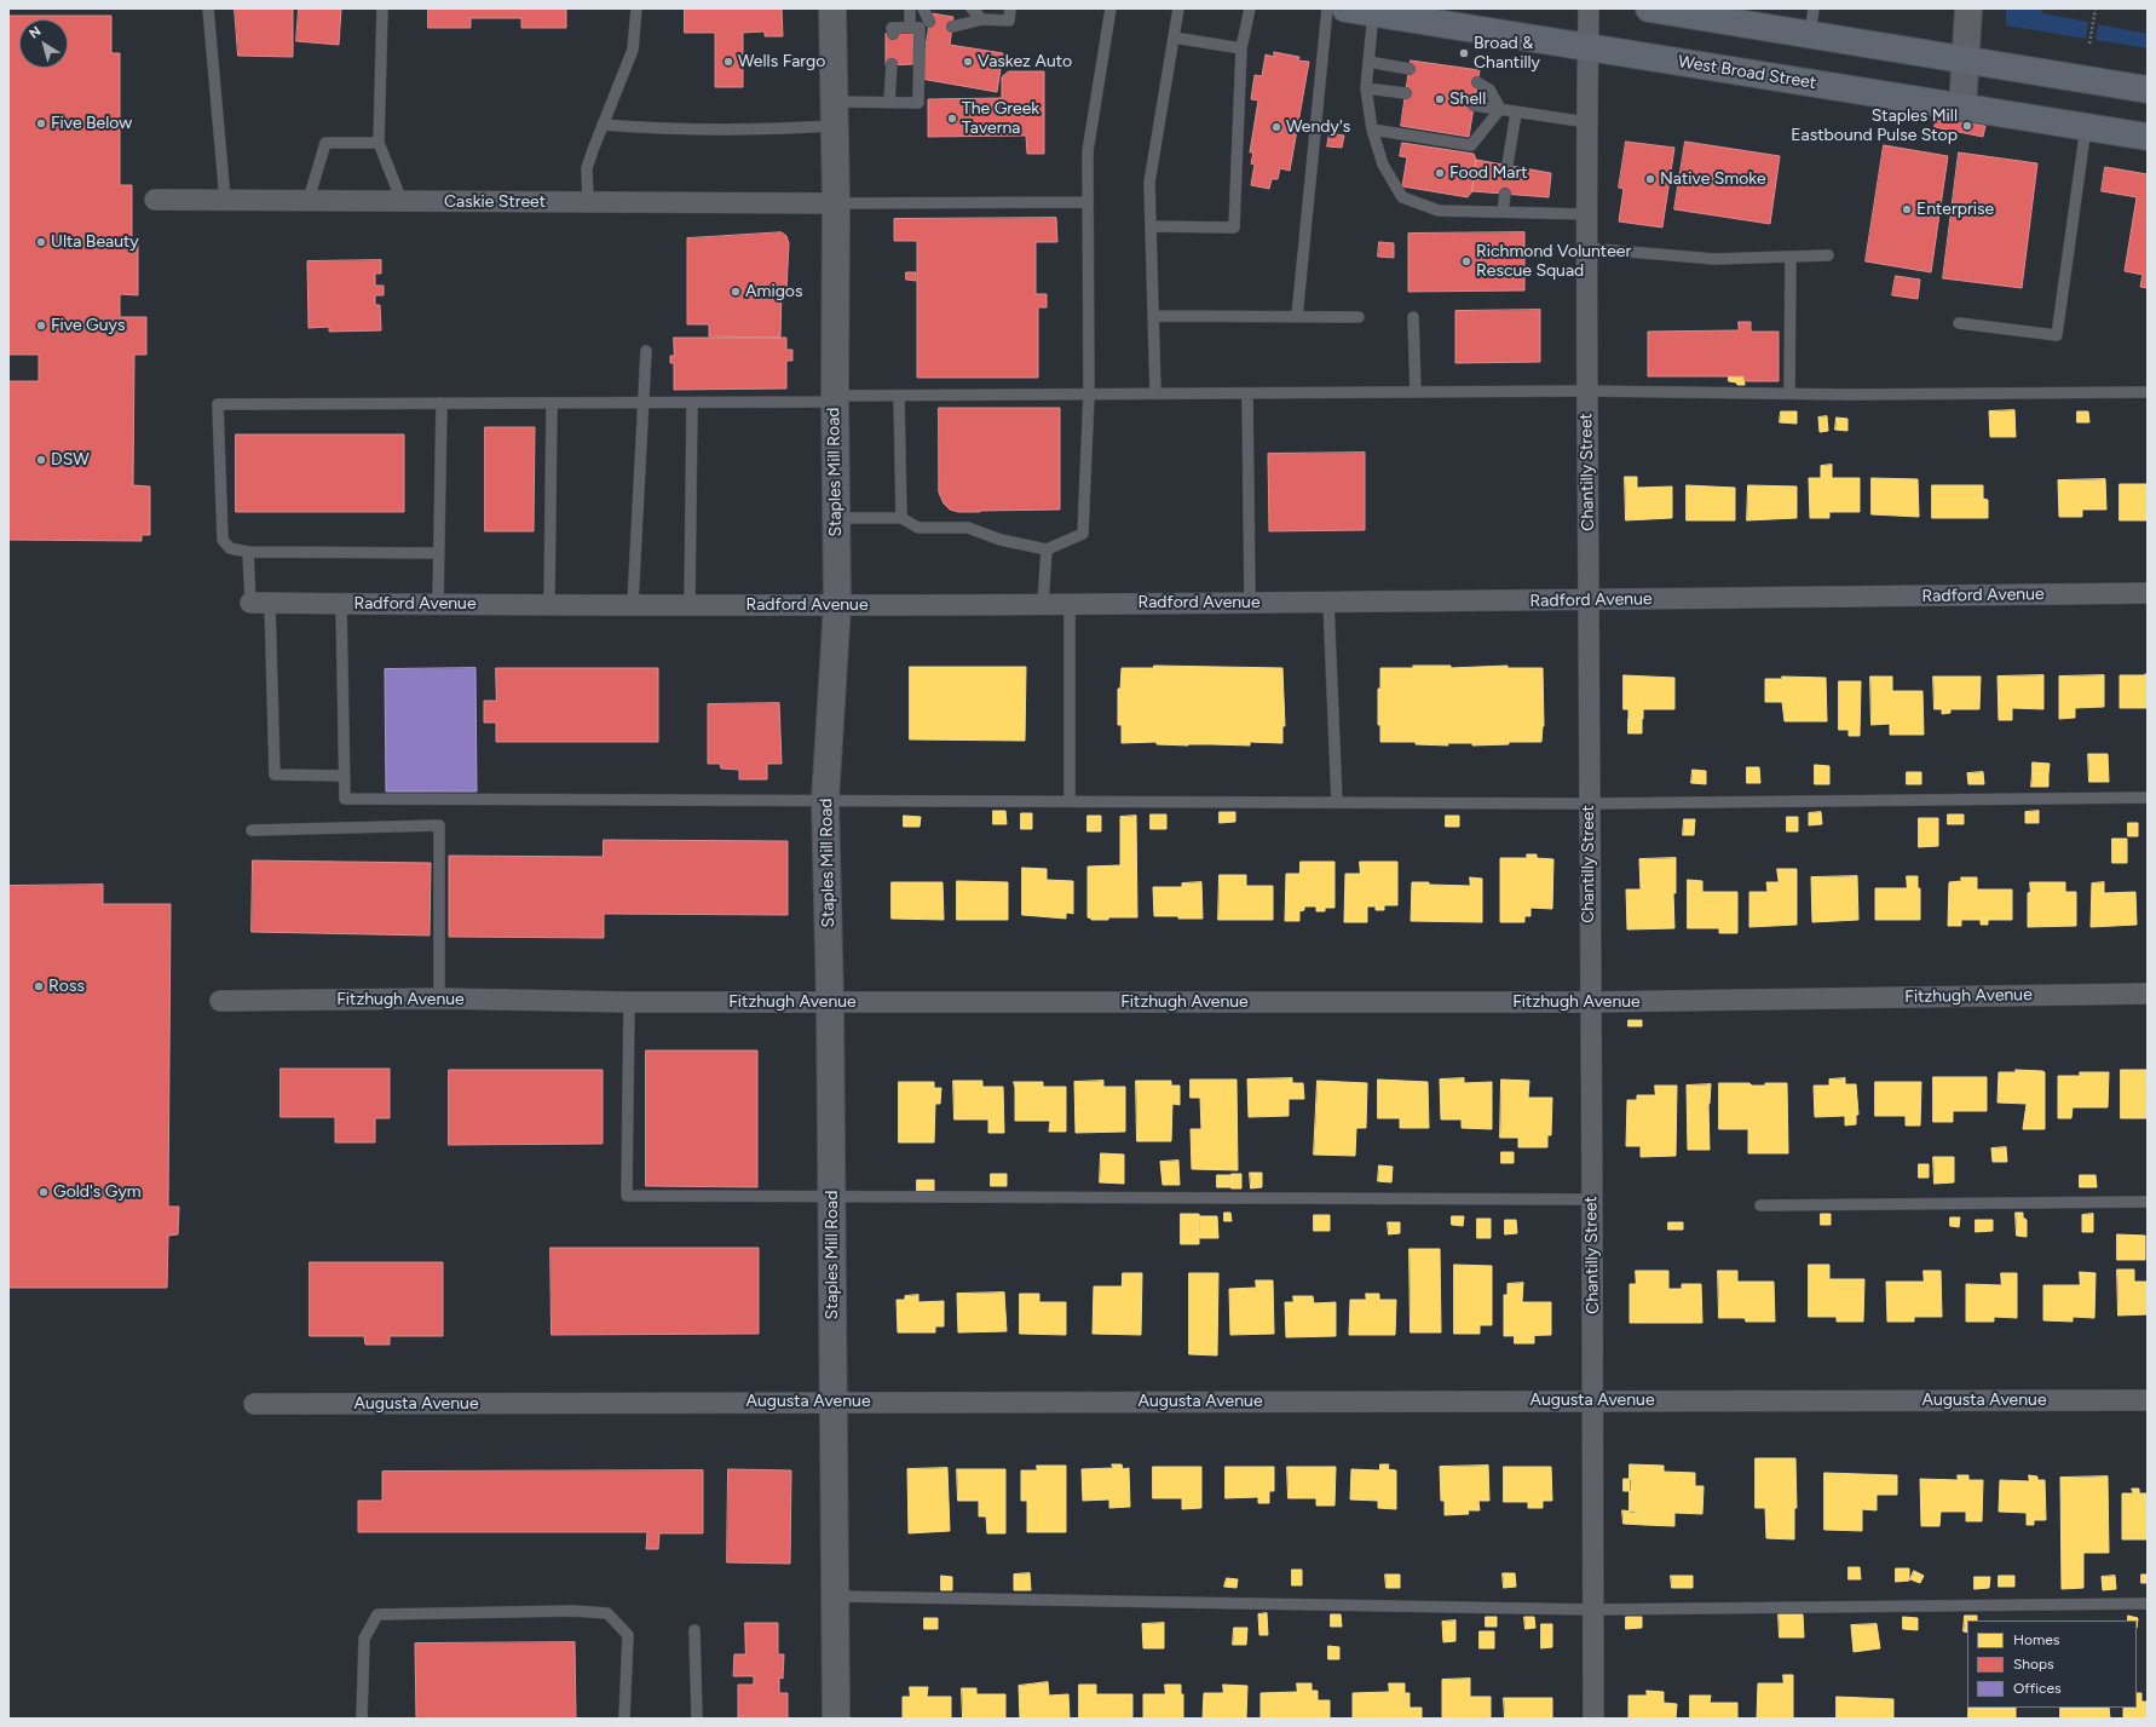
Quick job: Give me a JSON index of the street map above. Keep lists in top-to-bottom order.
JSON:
{
  "streets": {
    "main road": ["West Broad Street"],
    "street": [
      "Caskie Street",
      "Staples Mill Road",
      "Chantilly Street",
      "Radford Avenue",
      "Fitzhugh Avenue",
      "Augusta Avenue"
    ]
  },
  "crossings": [
    ["West Broad Street", "Chantilly Street"],
    ["Caskie Street", "Staples Mill Road"],
    ["Staples Mill Road", "Radford Avenue"],
    ["Staples Mill Road", "Fitzhugh Avenue"],
    ["Staples Mill Road", "Augusta Avenue"],
    ["Chantilly Street", "Radford Avenue"],
    ["Chantilly Street", "Fitzhugh Avenue"],
    ["Chantilly Street", "Augusta Avenue"]
  ],
  "places": [
    "Broad & Chantilly",
    "Wells Fargo",
    "Vaskez Auto",
    "Shell",
    "The Greek Taverna",
    "Five Below",
    "Staples Mill Eastbound Pulse Stop",
    "Wendy's",
    "Food Mart",
    "Native Smoke",
    "Enterprise",
    "Ulta Beauty",
    "Richmond Volunteer Rescue Squad",
    "Amigos",
    "Five Guys",
    "DSW",
    "Ross",
    "Gold's Gym"
  ],
  "legend": ["Homes", "Shops", "Offices"],
  "north": "top left"
}
